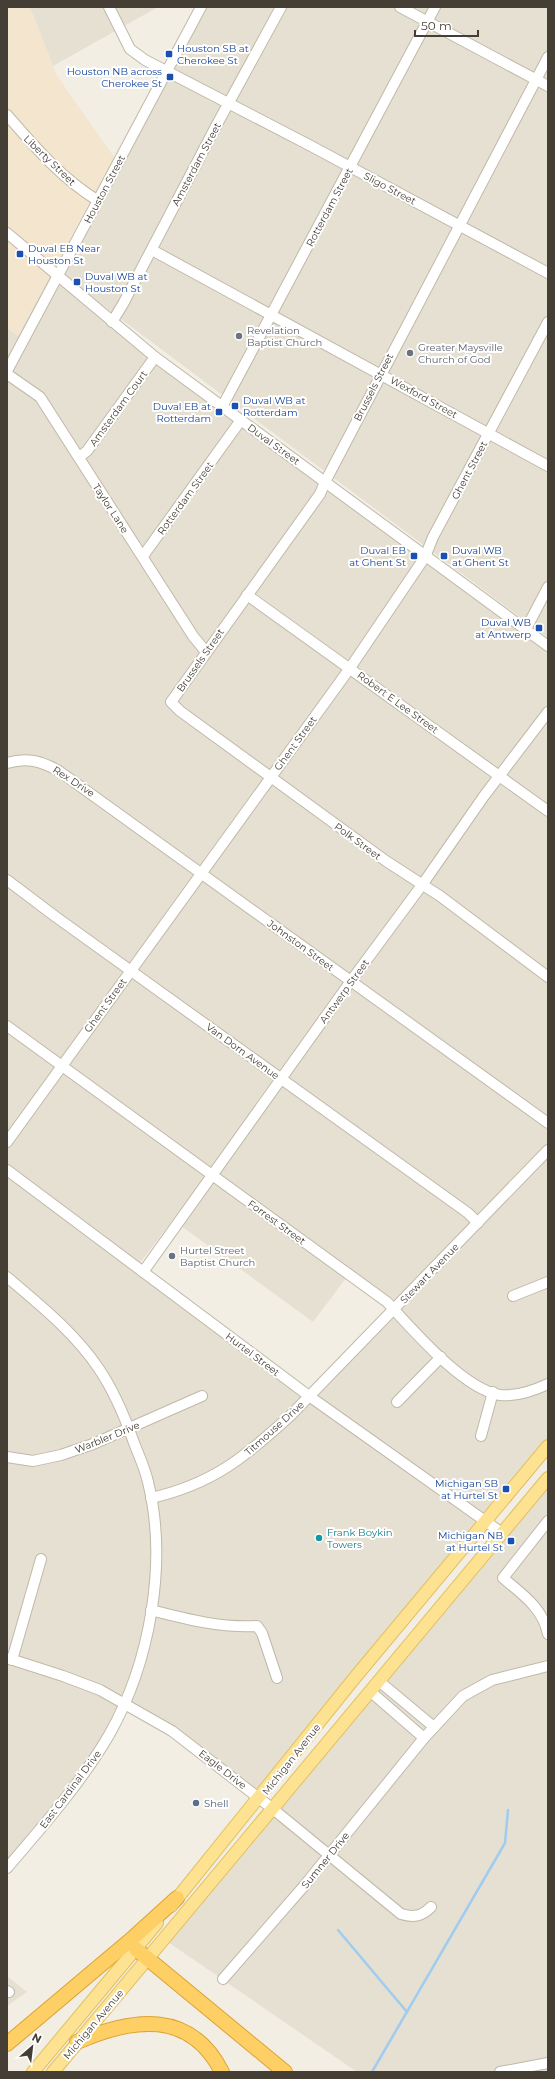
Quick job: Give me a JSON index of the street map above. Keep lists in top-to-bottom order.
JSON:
{
  "streets": {
    "main road": ["Michigan Avenue"],
    "street": [
      "Liberty Street",
      "Amsterdam Street",
      "Sligo Street",
      "Houston Street",
      "Rotterdam Street",
      "Brussels Street",
      "Wexford Street",
      "Amsterdam Court",
      "Duval Street",
      "Ghent Street",
      "Taylor Lane",
      "Robert E Lee Street",
      "Rex Drive",
      "Polk Street",
      "Johnston Street",
      "Antwerp Street",
      "Van Dorn Avenue",
      "Forrest Street",
      "Stewart Avenue",
      "Hurtel Street",
      "Titmouse Drive",
      "Warbler Drive",
      "Eagle Drive",
      "East Cardinal Drive",
      "Sumner Drive"
    ]
  },
  "crossings": [
    ["Liberty Street", "Houston Street"],
    ["Amsterdam Street", "Sligo Street"],
    ["Amsterdam Street", "Wexford Street"],
    ["Amsterdam Street", "Duval Street"],
    ["Sligo Street", "Houston Street"],
    ["Sligo Street", "Rotterdam Street"],
    ["Sligo Street", "Brussels Street"],
    ["Houston Street", "Duval Street"],
    ["Rotterdam Street", "Wexford Street"],
    ["Rotterdam Street", "Duval Street"],
    ["Rotterdam Street", "Taylor Lane"],
    ["Brussels Street", "Wexford Street"],
    ["Brussels Street", "Duval Street"],
    ["Brussels Street", "Taylor Lane"],
    ["Brussels Street", "Robert E Lee Street"],
    ["Brussels Street", "Polk Street"],
    ["Wexford Street", "Ghent Street"],
    ["Amsterdam Court", "Duval Street"],
    ["Amsterdam Court", "Taylor Lane"],
    ["Duval Street", "Ghent Street"],
    ["Ghent Street", "Robert E Lee Street"],
    ["Ghent Street", "Polk Street"],
    ["Ghent Street", "Johnston Street"],
    ["Ghent Street", "Van Dorn Avenue"],
    ["Ghent Street", "Forrest Street"],
    ["Robert E Lee Street", "Antwerp Street"],
    ["Rex Drive", "Johnston Street"],
    ["Polk Street", "Antwerp Street"],
    ["Johnston Street", "Antwerp Street"],
    ["Antwerp Street", "Van Dorn Avenue"],
    ["Antwerp Street", "Forrest Street"],
    ["Antwerp Street", "Hurtel Street"],
    ["Van Dorn Avenue", "Stewart Avenue"],
    ["Forrest Street", "Stewart Avenue"],
    ["Stewart Avenue", "Hurtel Street"],
    ["Stewart Avenue", "Titmouse Drive"],
    ["Hurtel Street", "Titmouse Drive"],
    ["Hurtel Street", "Michigan Avenue"],
    ["Titmouse Drive", "East Cardinal Drive"],
    ["Warbler Drive", "East Cardinal Drive"],
    ["Michigan Avenue", "Eagle Drive"],
    ["Eagle Drive", "East Cardinal Drive"],
    ["Eagle Drive", "Sumner Drive"]
  ],
  "places": {
    "transit": [
      "Houston SB at Cherokee St",
      "Houston NB across Cherokee St",
      "Duval EB Near Houston St",
      "Duval WB at Houston St",
      "Duval WB at Rotterdam",
      "Duval EB at Rotterdam",
      "Duval EB at Ghent St",
      "Duval WB at Ghent St",
      "Duval WB at Antwerp",
      "Michigan SB at Hurtel St",
      "Michigan NB at Hurtel St"
    ],
    "other": [
      "Revelation Baptist Church",
      "Greater Maysville Church of God",
      "Hurtel Street Baptist Church",
      "Frank Boykin Towers",
      "Shell"
    ]
  },
  "scale_bar": "50 m",
  "north": "top right"
}
